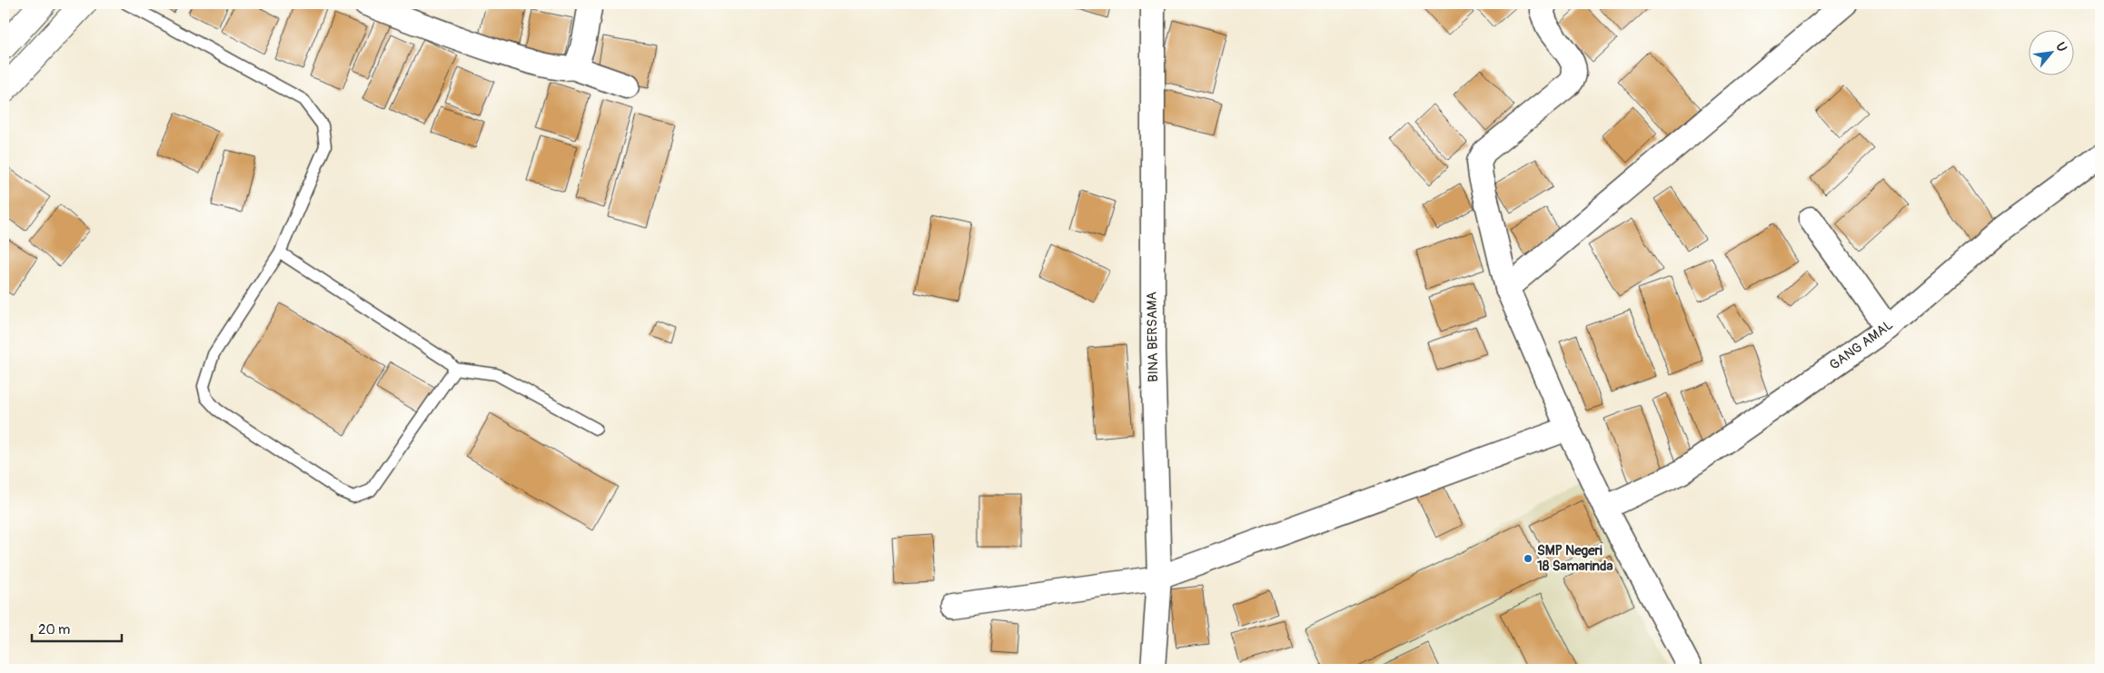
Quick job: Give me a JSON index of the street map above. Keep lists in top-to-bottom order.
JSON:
{
  "streets": {
    "street": ["BINA BERSAMA", "GANG AMAL"]
  },
  "places": ["SMP Negeri 18 Samarinda"],
  "scale_bar": "20 m",
  "north": "top right"
}
